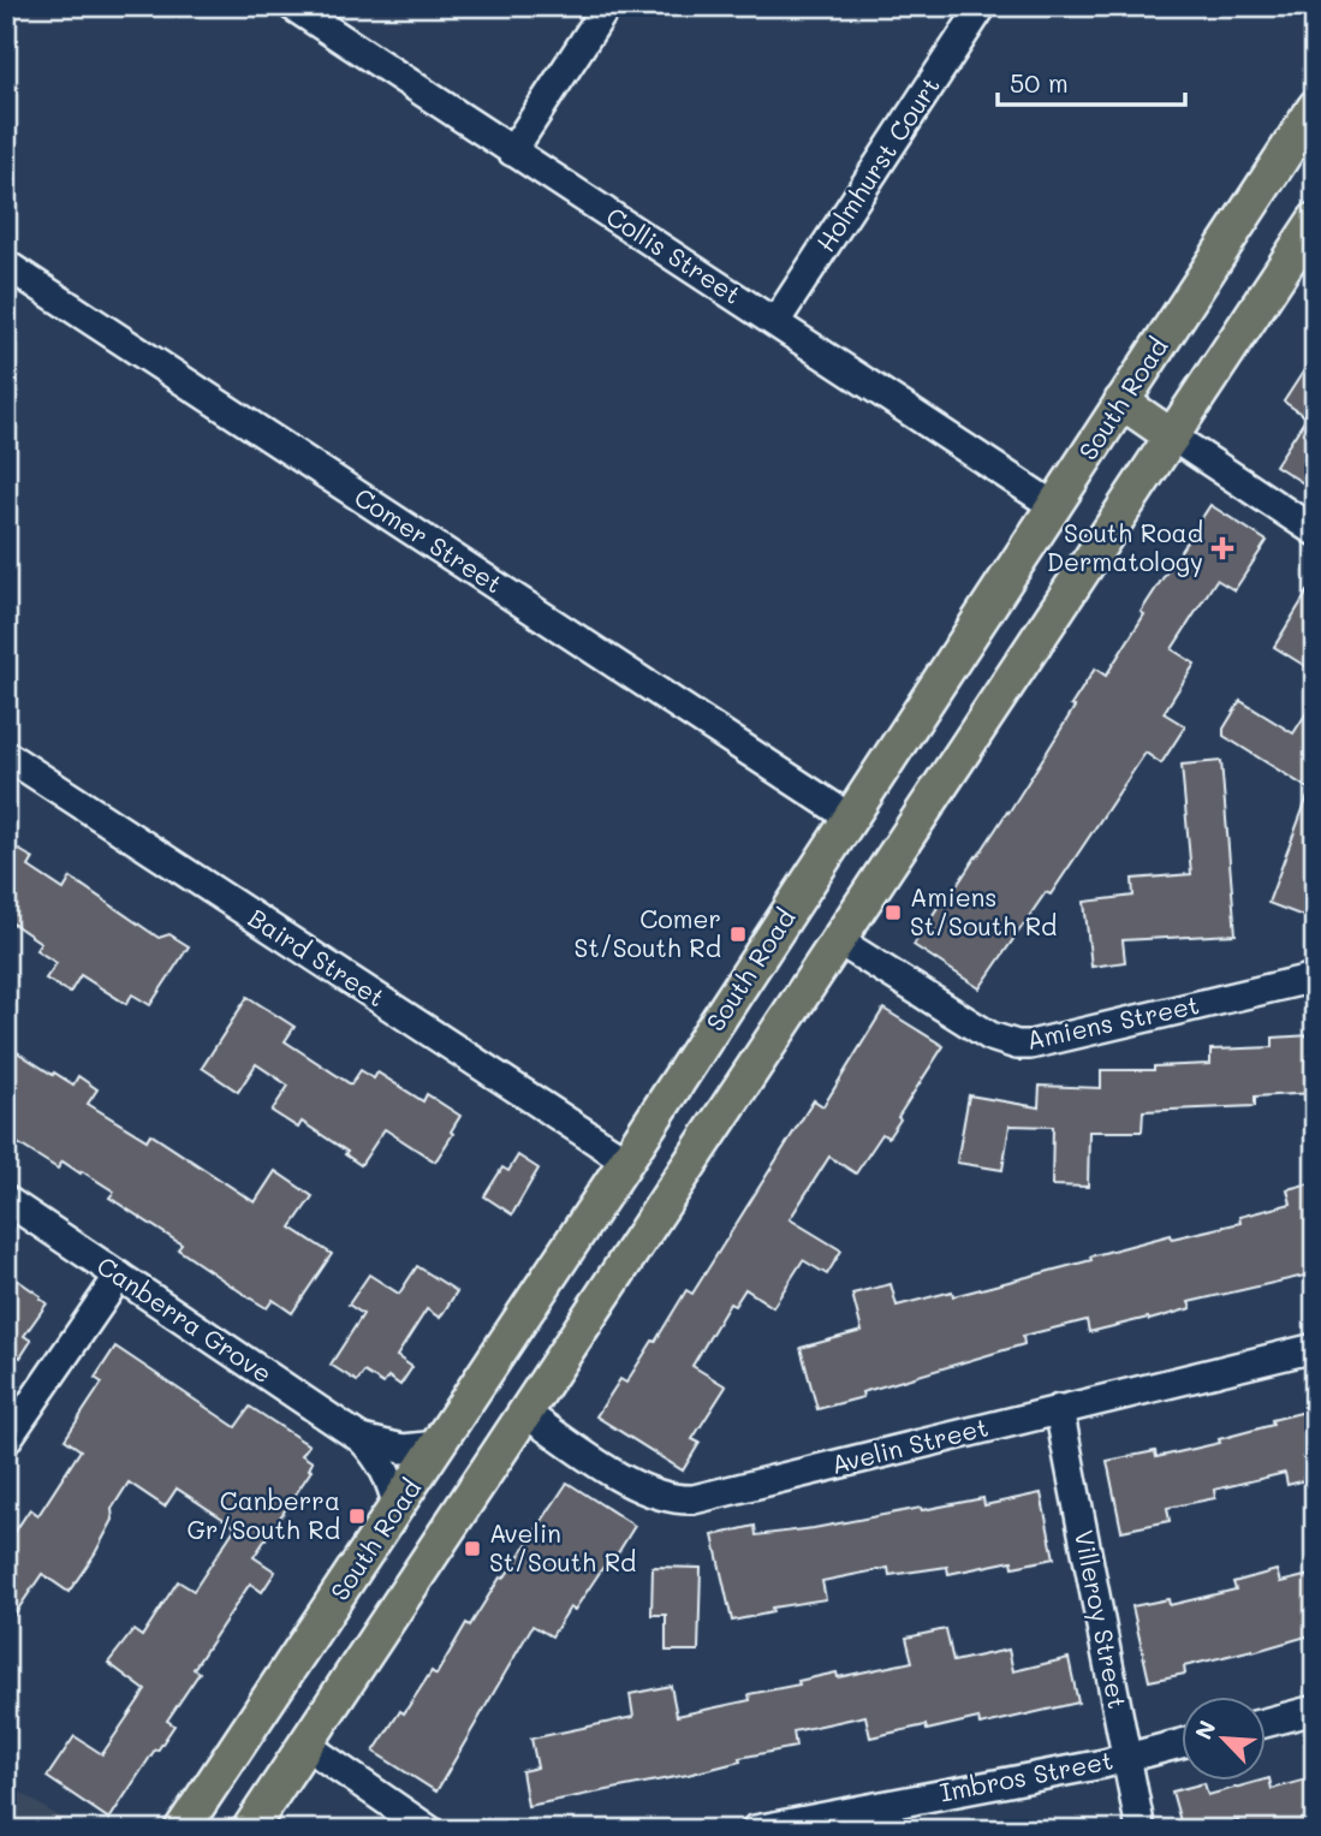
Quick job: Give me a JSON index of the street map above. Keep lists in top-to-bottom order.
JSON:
{
  "streets": {
    "main road": ["South Road"],
    "street": [
      "Holmhurst Court",
      "Collis Street",
      "Comer Street",
      "Baird Street",
      "Amiens Street",
      "Canberra Grove",
      "Avelin Street",
      "Villeroy Street",
      "Imbros Street"
    ]
  },
  "crossings": [
    ["Holmhurst Court", "Collis Street"],
    ["Collis Street", "South Road"],
    ["South Road", "Comer Street"],
    ["South Road", "Baird Street"],
    ["South Road", "Canberra Grove"],
    ["Avelin Street", "Villeroy Street"],
    ["Villeroy Street", "Imbros Street"]
  ],
  "places": {
    "health": ["South Road Dermatology"],
    "transit": [
      "Amiens St/South Rd",
      "Comer St/South Rd",
      "Canberra Gr/South Rd",
      "Avelin St/South Rd"
    ]
  },
  "scale_bar": "50 m",
  "north": "top left"
}
